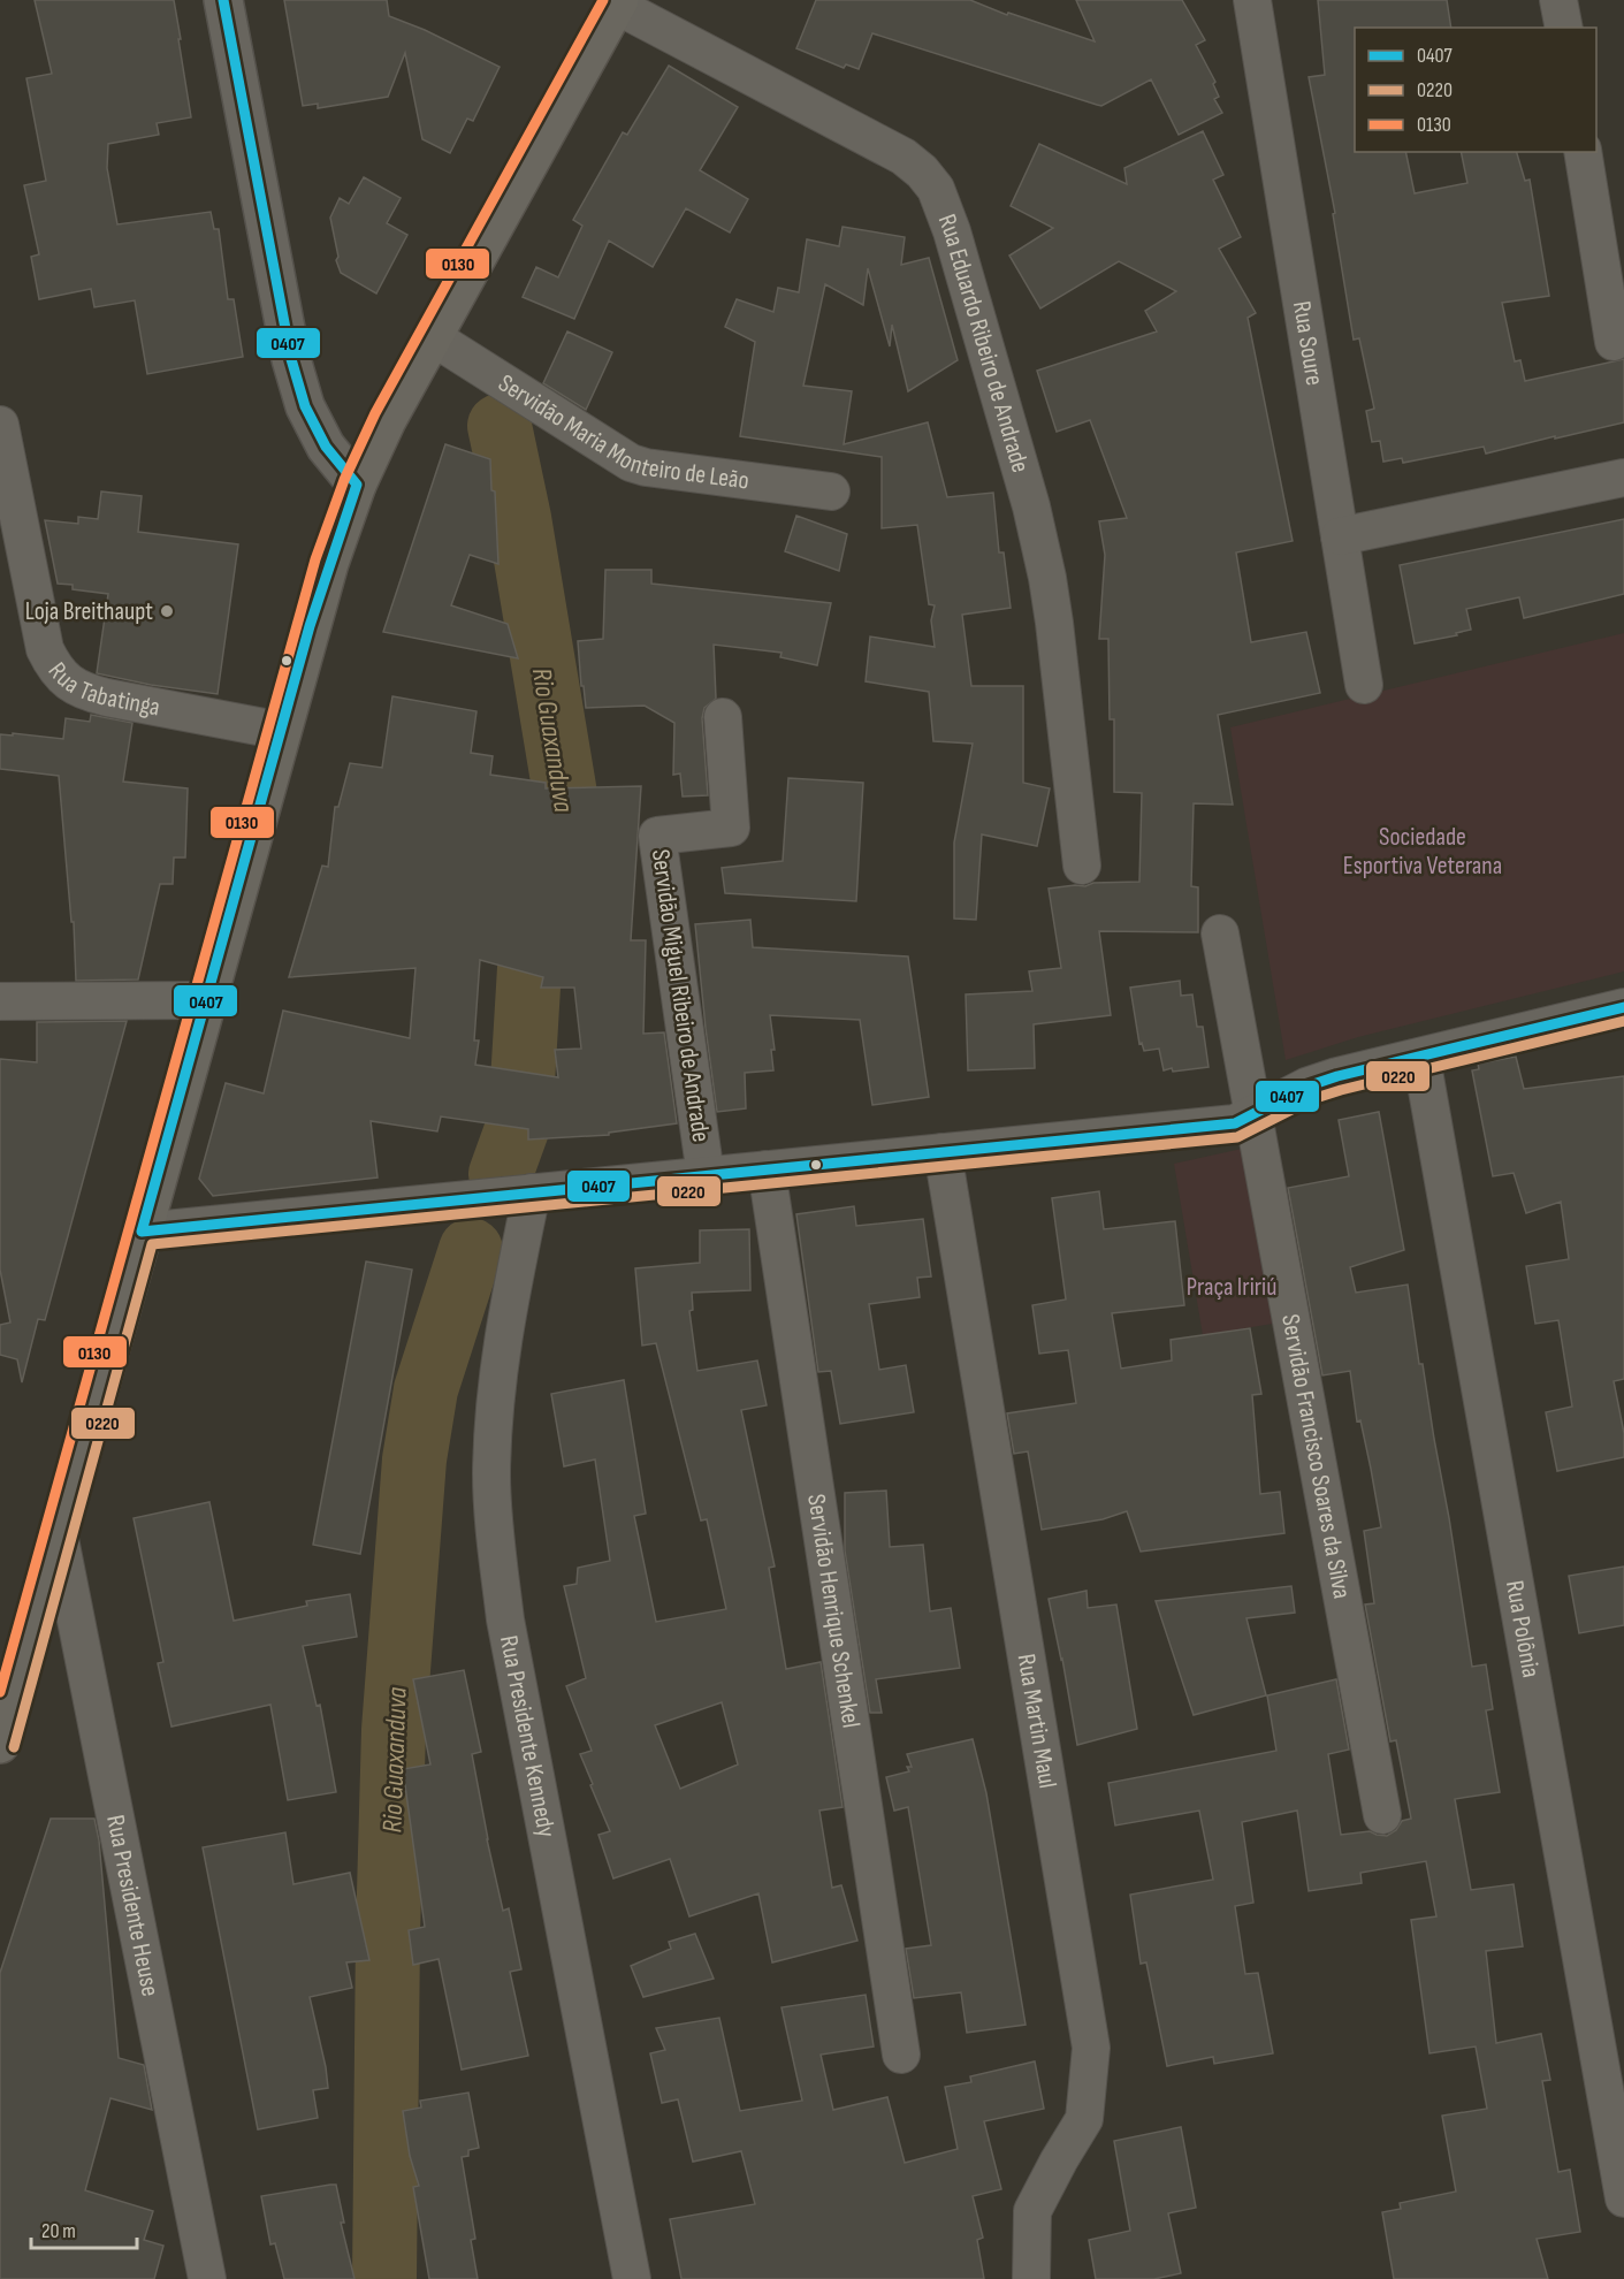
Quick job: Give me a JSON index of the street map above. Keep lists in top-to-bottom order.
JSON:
{
  "streets": {
    "street": [
      "Rua Soure",
      "Rua Eduardo Ribeiro de Andrade",
      "Servidão Maria Monteiro de Leão",
      "Rua Tabatinga",
      "Servidão Miguel Ribeiro de Andrade",
      "Servidão Francisco Soares da Silva",
      "Servidão Henrique Schenkel",
      "Rua Polônia",
      "Rua Martin Maul",
      "Rua Presidente Kennedy",
      "Rua Presidente Heuse"
    ]
  },
  "water": ["Rio Guaxanduva"],
  "parks": ["Sociedade Esportiva Veterana", "Praça Iririú"],
  "places": ["Loja Breithaupt"],
  "lines": ["transit line 0407", "transit line 0130", "transit line 0220"],
  "legend": ["0407", "0220", "0130"],
  "scale_bar": "20 m"
}
